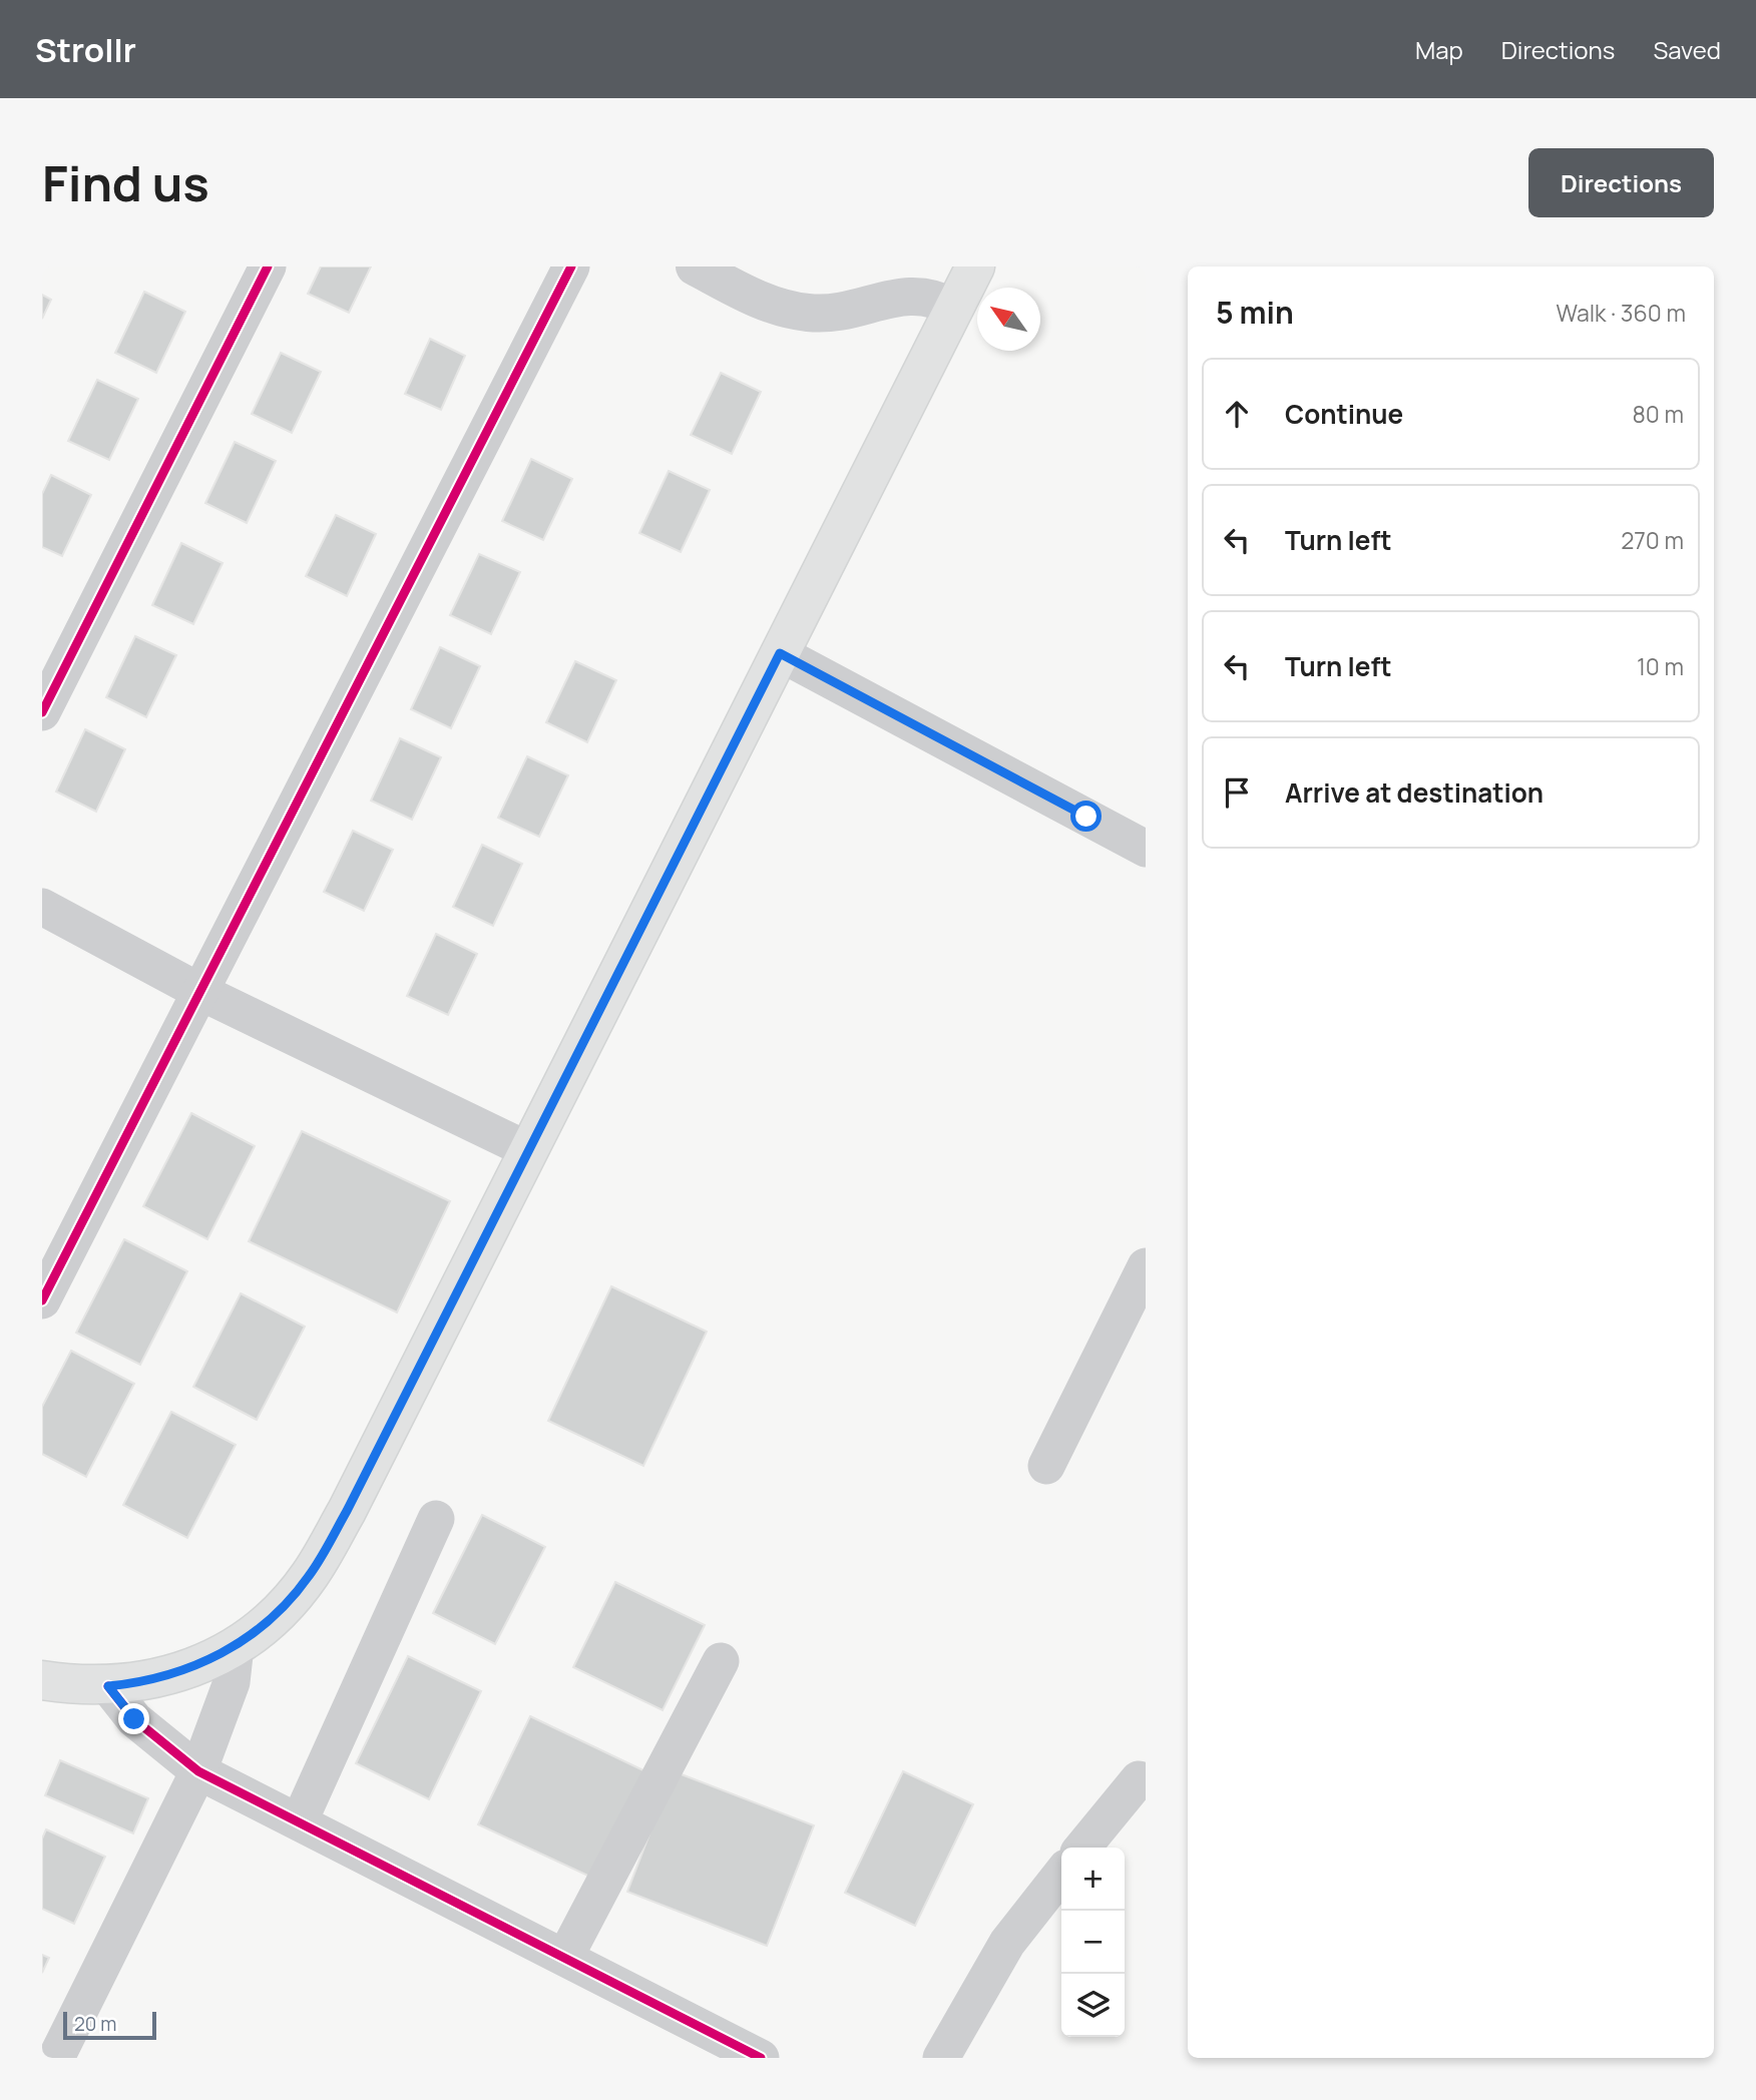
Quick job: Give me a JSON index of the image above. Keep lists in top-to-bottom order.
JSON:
{
  "scale_bar": "20 m",
  "north": "top left",
  "page": {
    "header": "Strollr",
    "nav": ["Map", "Directions", "Saved"],
    "buttons": "Directions",
    "title": "Find us",
    "heading": ["5 min", "Walk · 360 m"],
    "list": [
      ["Continue", "80 m"],
      ["Turn left", "270 m"],
      ["Turn left", "10 m"],
      "Arrive at destination"
    ],
    "map_buttons": ["+", "−"],
    "scale": "20 m"
  }
}
